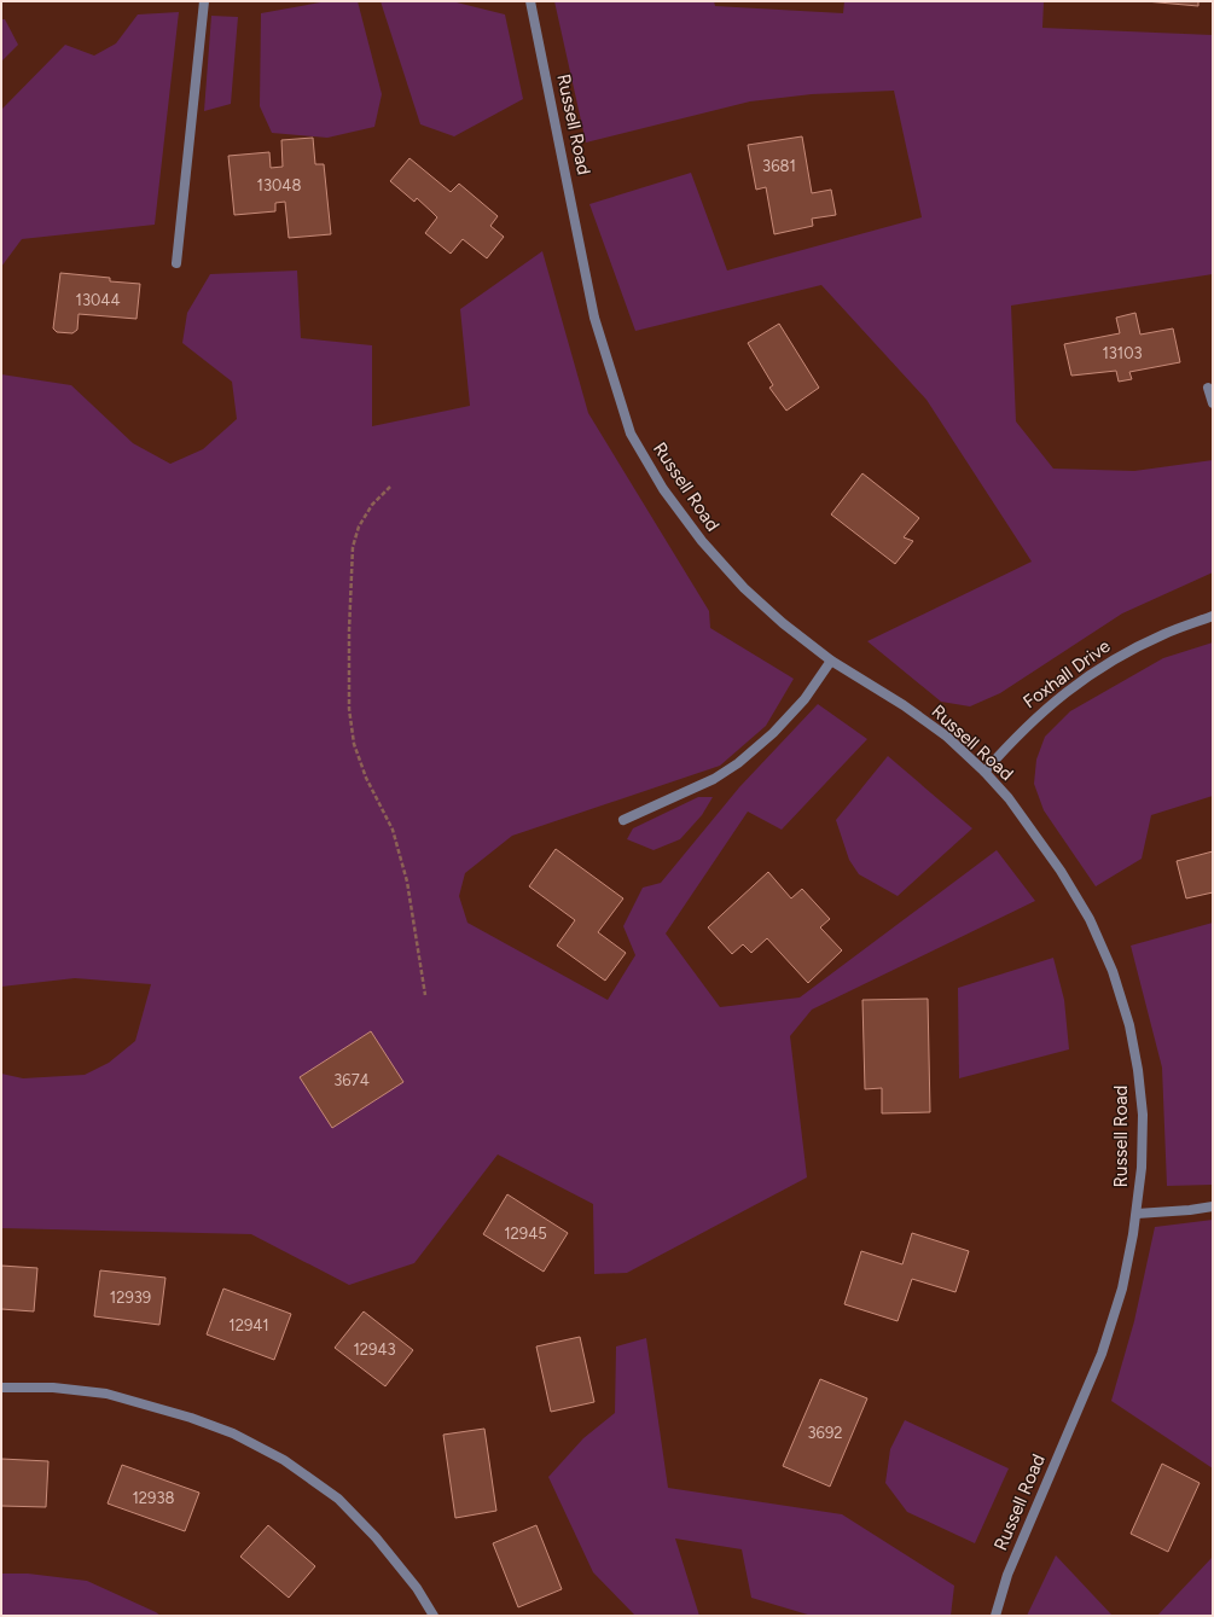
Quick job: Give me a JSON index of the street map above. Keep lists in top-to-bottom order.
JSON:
{
  "streets": {
    "street": ["Russell Road", "Foxhall Drive"]
  },
  "crossings": [
    ["Russell Road", "Foxhall Drive"]
  ],
  "house_numbers": [
    "3681",
    "13048",
    "13044",
    "13103",
    "3674",
    "12945",
    "12939",
    "12941",
    "12943",
    "3692",
    "12938"
  ]
}
